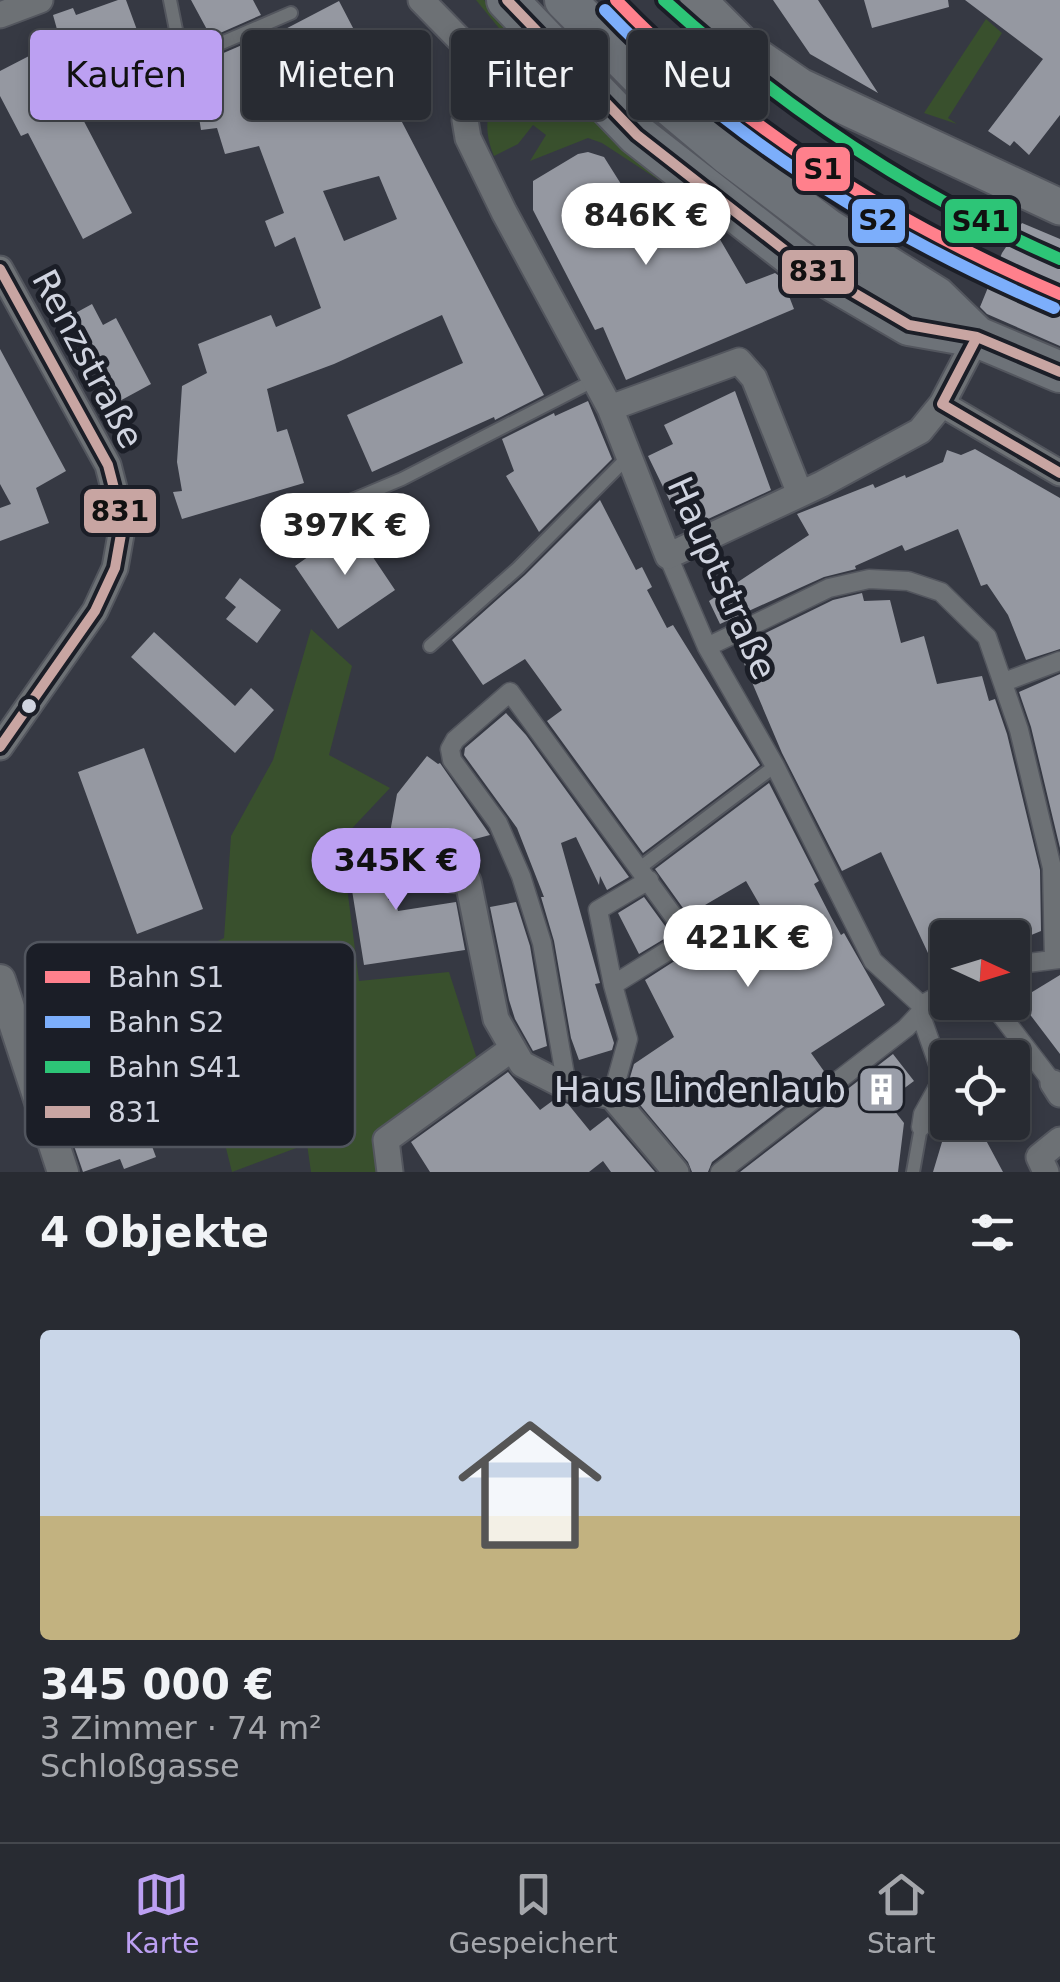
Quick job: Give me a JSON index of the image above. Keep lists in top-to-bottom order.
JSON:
{
  "streets": {
    "street": ["Renzstraße", "Hauptstraße"]
  },
  "places": {
    "building": ["Haus Lindenlaub"]
  },
  "lines": [
    "rail line S1",
    "rail line S41",
    "transit line 831",
    "rail line S2"
  ],
  "legend": [
    "Bahn S1",
    "Bahn S2",
    "Bahn S41",
    "831"
  ],
  "north": "right",
  "page": {
    "chip": [
      "Kaufen",
      "Mieten",
      "Filter",
      "Neu"
    ],
    "price": [
      "846K €",
      "397K €",
      "345K €",
      "421K €"
    ],
    "heading": "4 Objekte",
    "list": [
      {
        "name": "345 000 €",
        "note": "3 Zimmer · 74 m² · Schloßgasse"
      }
    ],
    "tabs": ["Karte", "Gespeichert", "Start"]
  }
}
